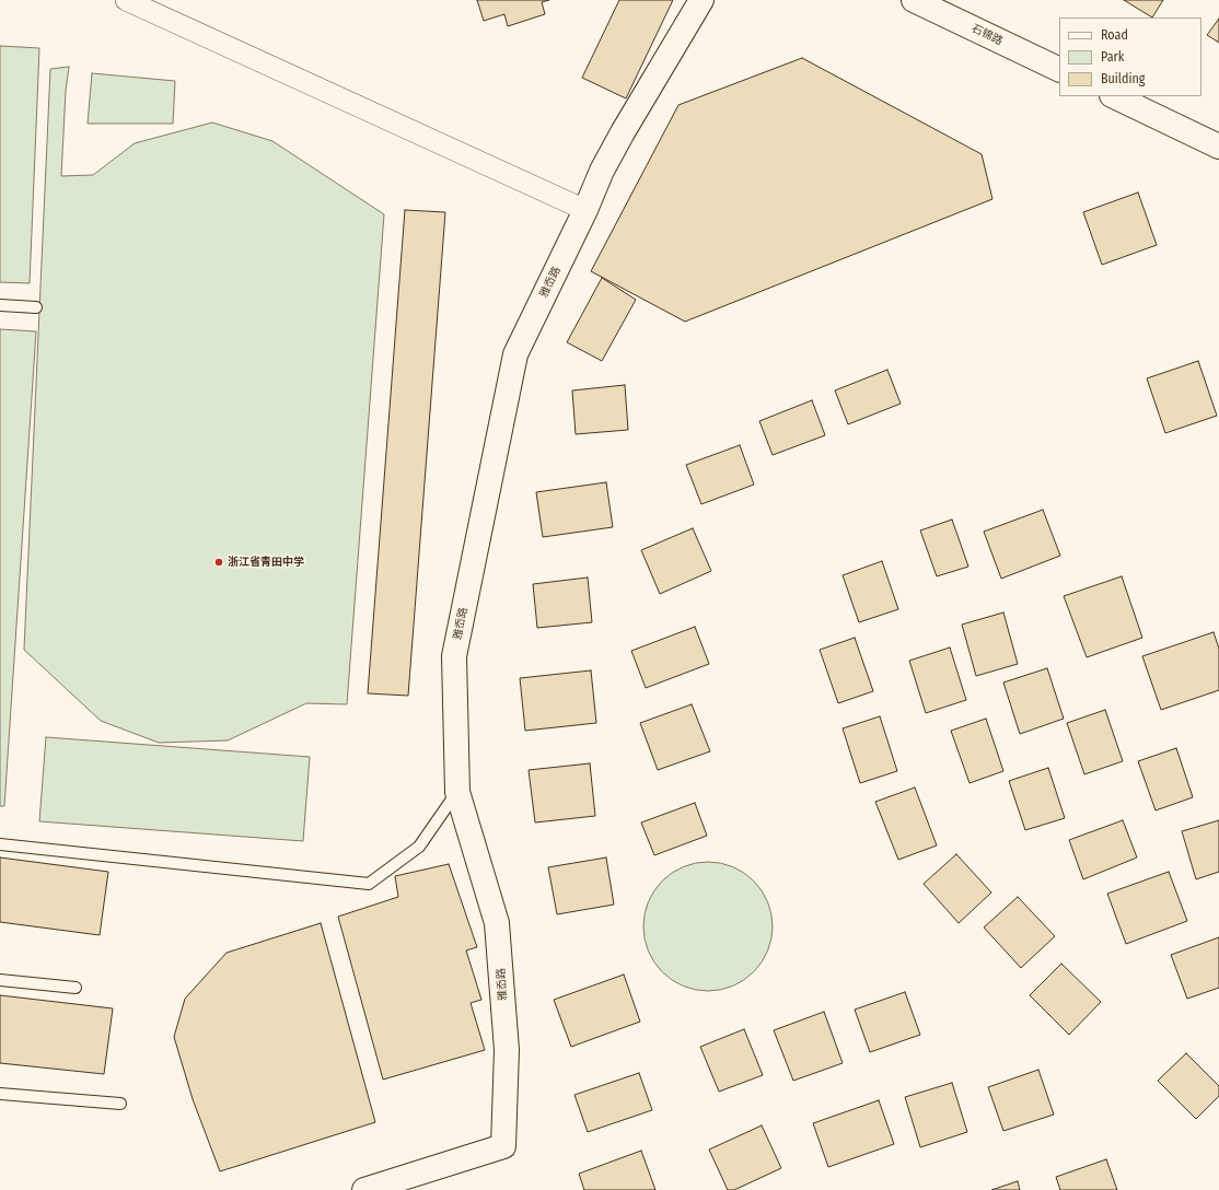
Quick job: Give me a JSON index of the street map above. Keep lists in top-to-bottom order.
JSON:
{
  "streets": {
    "street": ["石锦路", "雅岙路"]
  },
  "places": ["浙江省青田中学"],
  "legend": ["Road", "Park", "Building"]
}
